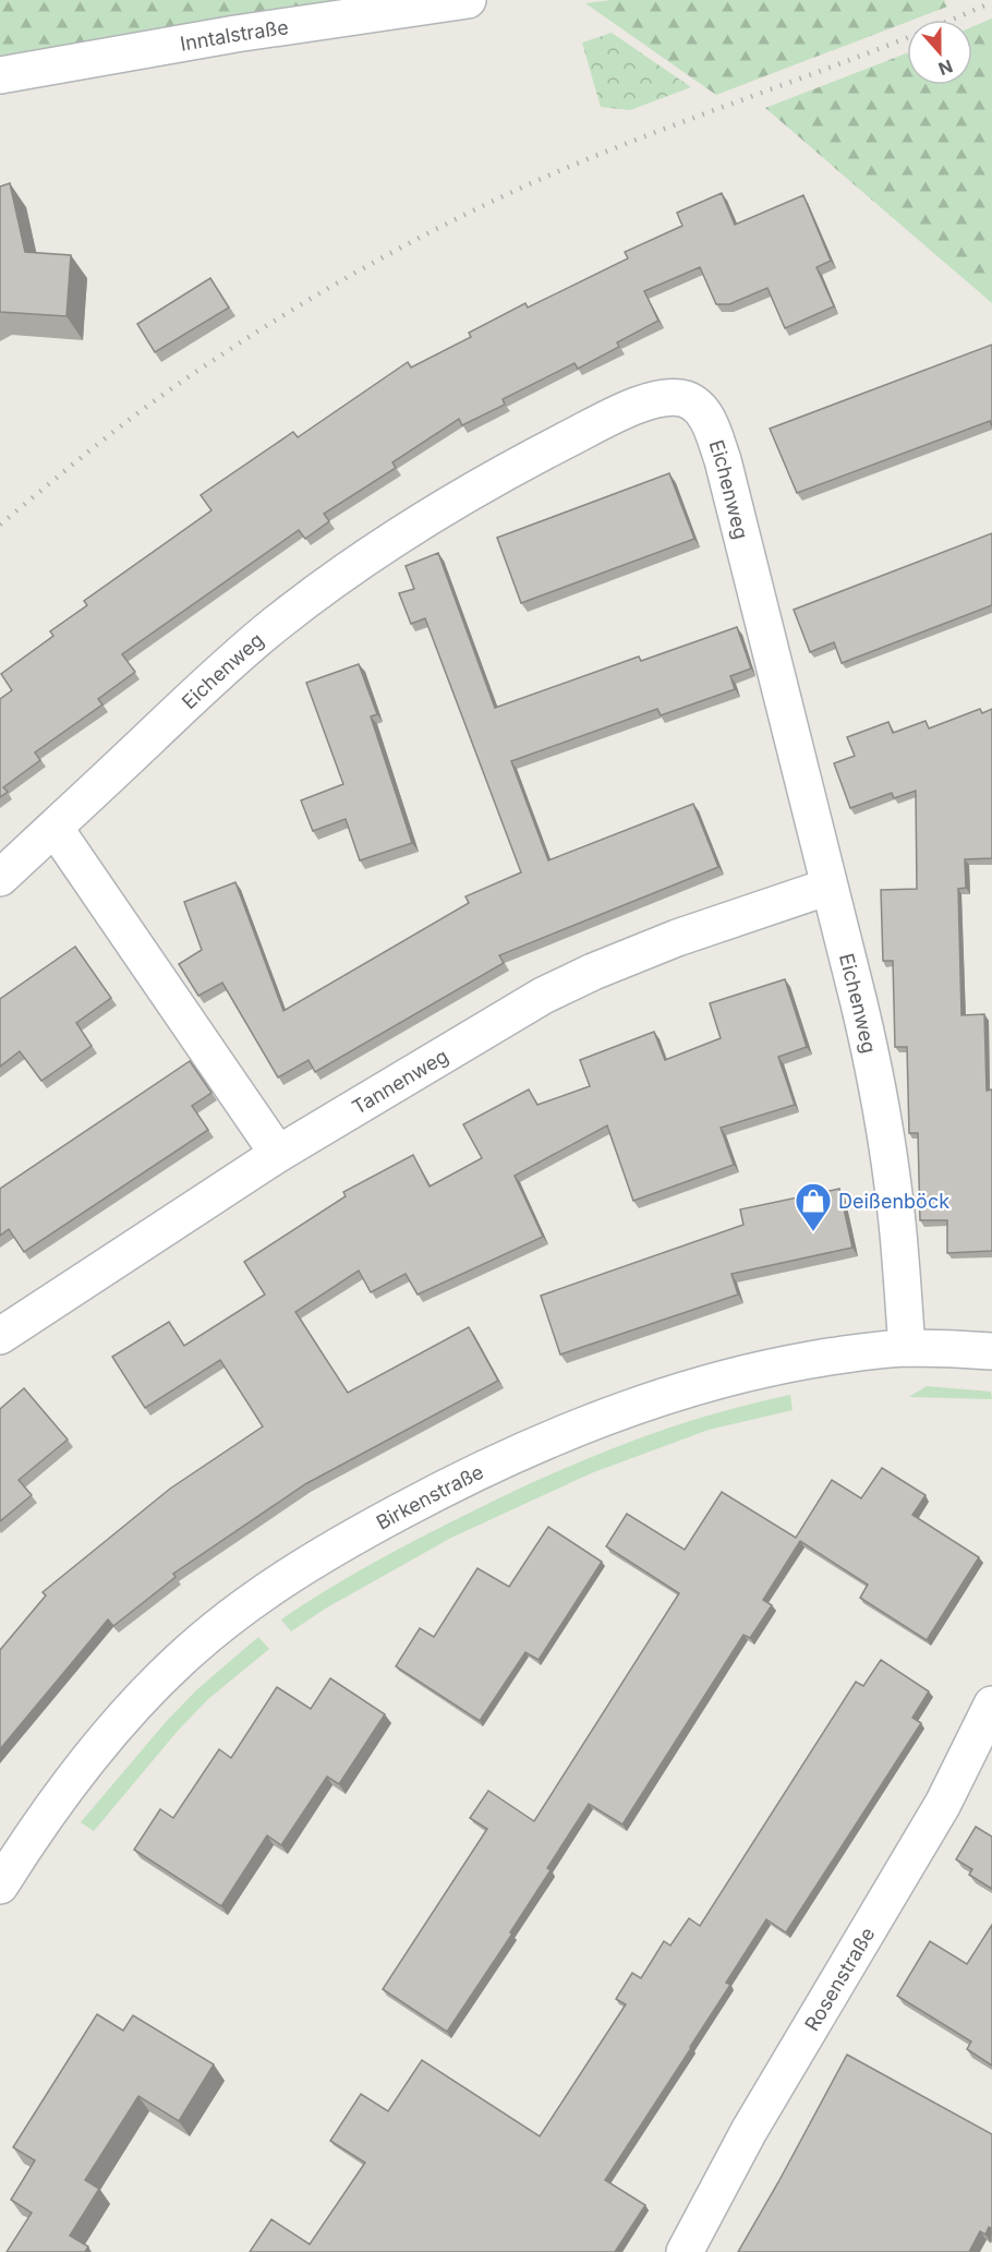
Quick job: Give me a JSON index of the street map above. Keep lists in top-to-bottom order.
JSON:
{
  "streets": {
    "street": [
      "Inntalstraße",
      "Eichenweg",
      "Tannenweg",
      "Birkenstraße",
      "Rosenstraße"
    ]
  },
  "crossings": [
    ["Eichenweg", "Tannenweg"],
    ["Eichenweg", "Birkenstraße"]
  ],
  "places": {
    "shop": ["Deißenböck"]
  },
  "north": "bottom"
}
